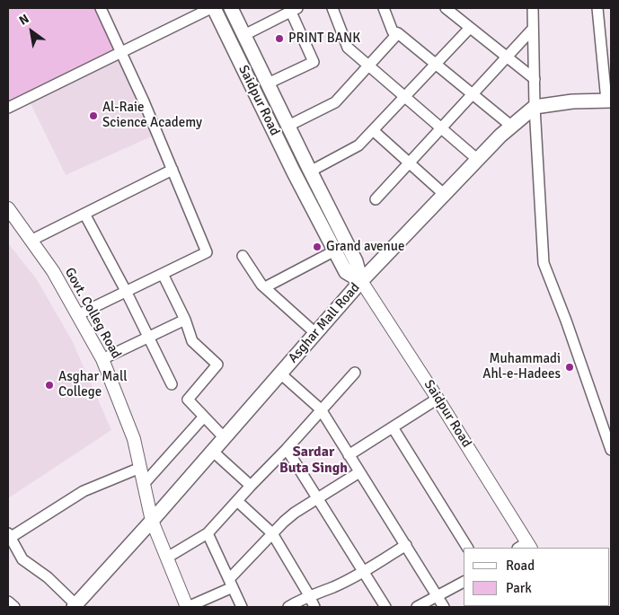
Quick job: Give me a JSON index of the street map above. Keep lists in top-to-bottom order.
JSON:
{
  "streets": {
    "main road": ["Saidpur Road", "Asghar Mall Road"],
    "street": ["Govt. Colleg Road"]
  },
  "crossings": [
    ["Saidpur Road", "Asghar Mall Road"],
    ["Govt. Colleg Road", "Asghar Mall Road"]
  ],
  "districts": ["Sardar Buta Singh"],
  "places": [
    "PRINT BANK",
    "Al-Raie Science Academy",
    "Grand avenue",
    "Muhammadi Ahl-e-Hadees",
    "Asghar Mall College"
  ],
  "legend": ["Road", "Park"],
  "north": "top left"
}
